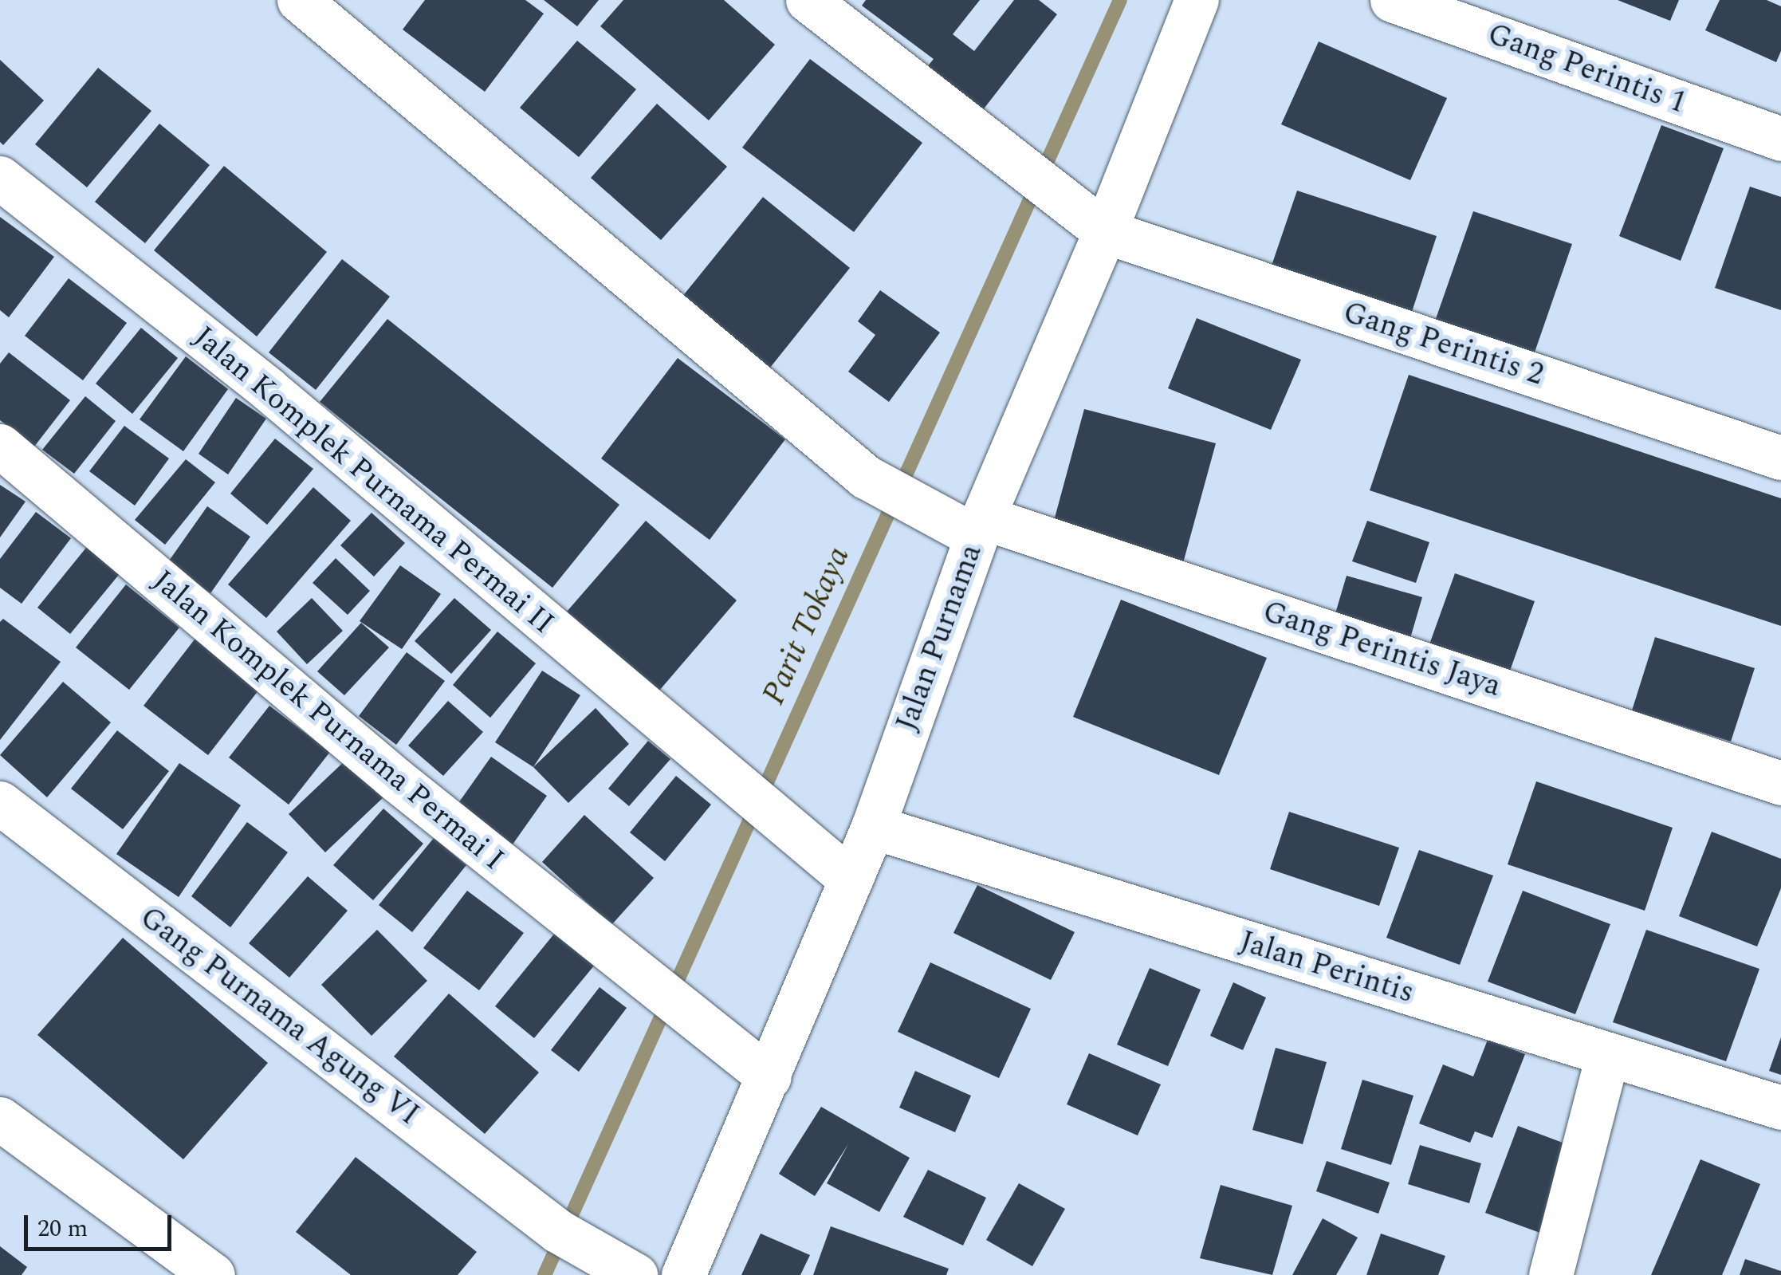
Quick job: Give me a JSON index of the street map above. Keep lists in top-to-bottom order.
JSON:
{
  "streets": {
    "street": [
      "Gang Perintis 1",
      "Gang Perintis 2",
      "Jalan Komplek Purnama Permai II",
      "Jalan Purnama",
      "Gang Perintis Jaya",
      "Jalan Komplek Purnama Permai I",
      "Jalan Perintis",
      "Gang Purnama Agung VI"
    ]
  },
  "crossings": [
    ["Gang Perintis 2", "Jalan Purnama"],
    ["Jalan Komplek Purnama Permai II", "Jalan Purnama"],
    ["Jalan Purnama", "Gang Perintis Jaya"],
    ["Jalan Purnama", "Jalan Komplek Purnama Permai I"],
    ["Jalan Purnama", "Jalan Perintis"]
  ],
  "water": ["Parit Tokaya"],
  "scale_bar": "20 m"
}
